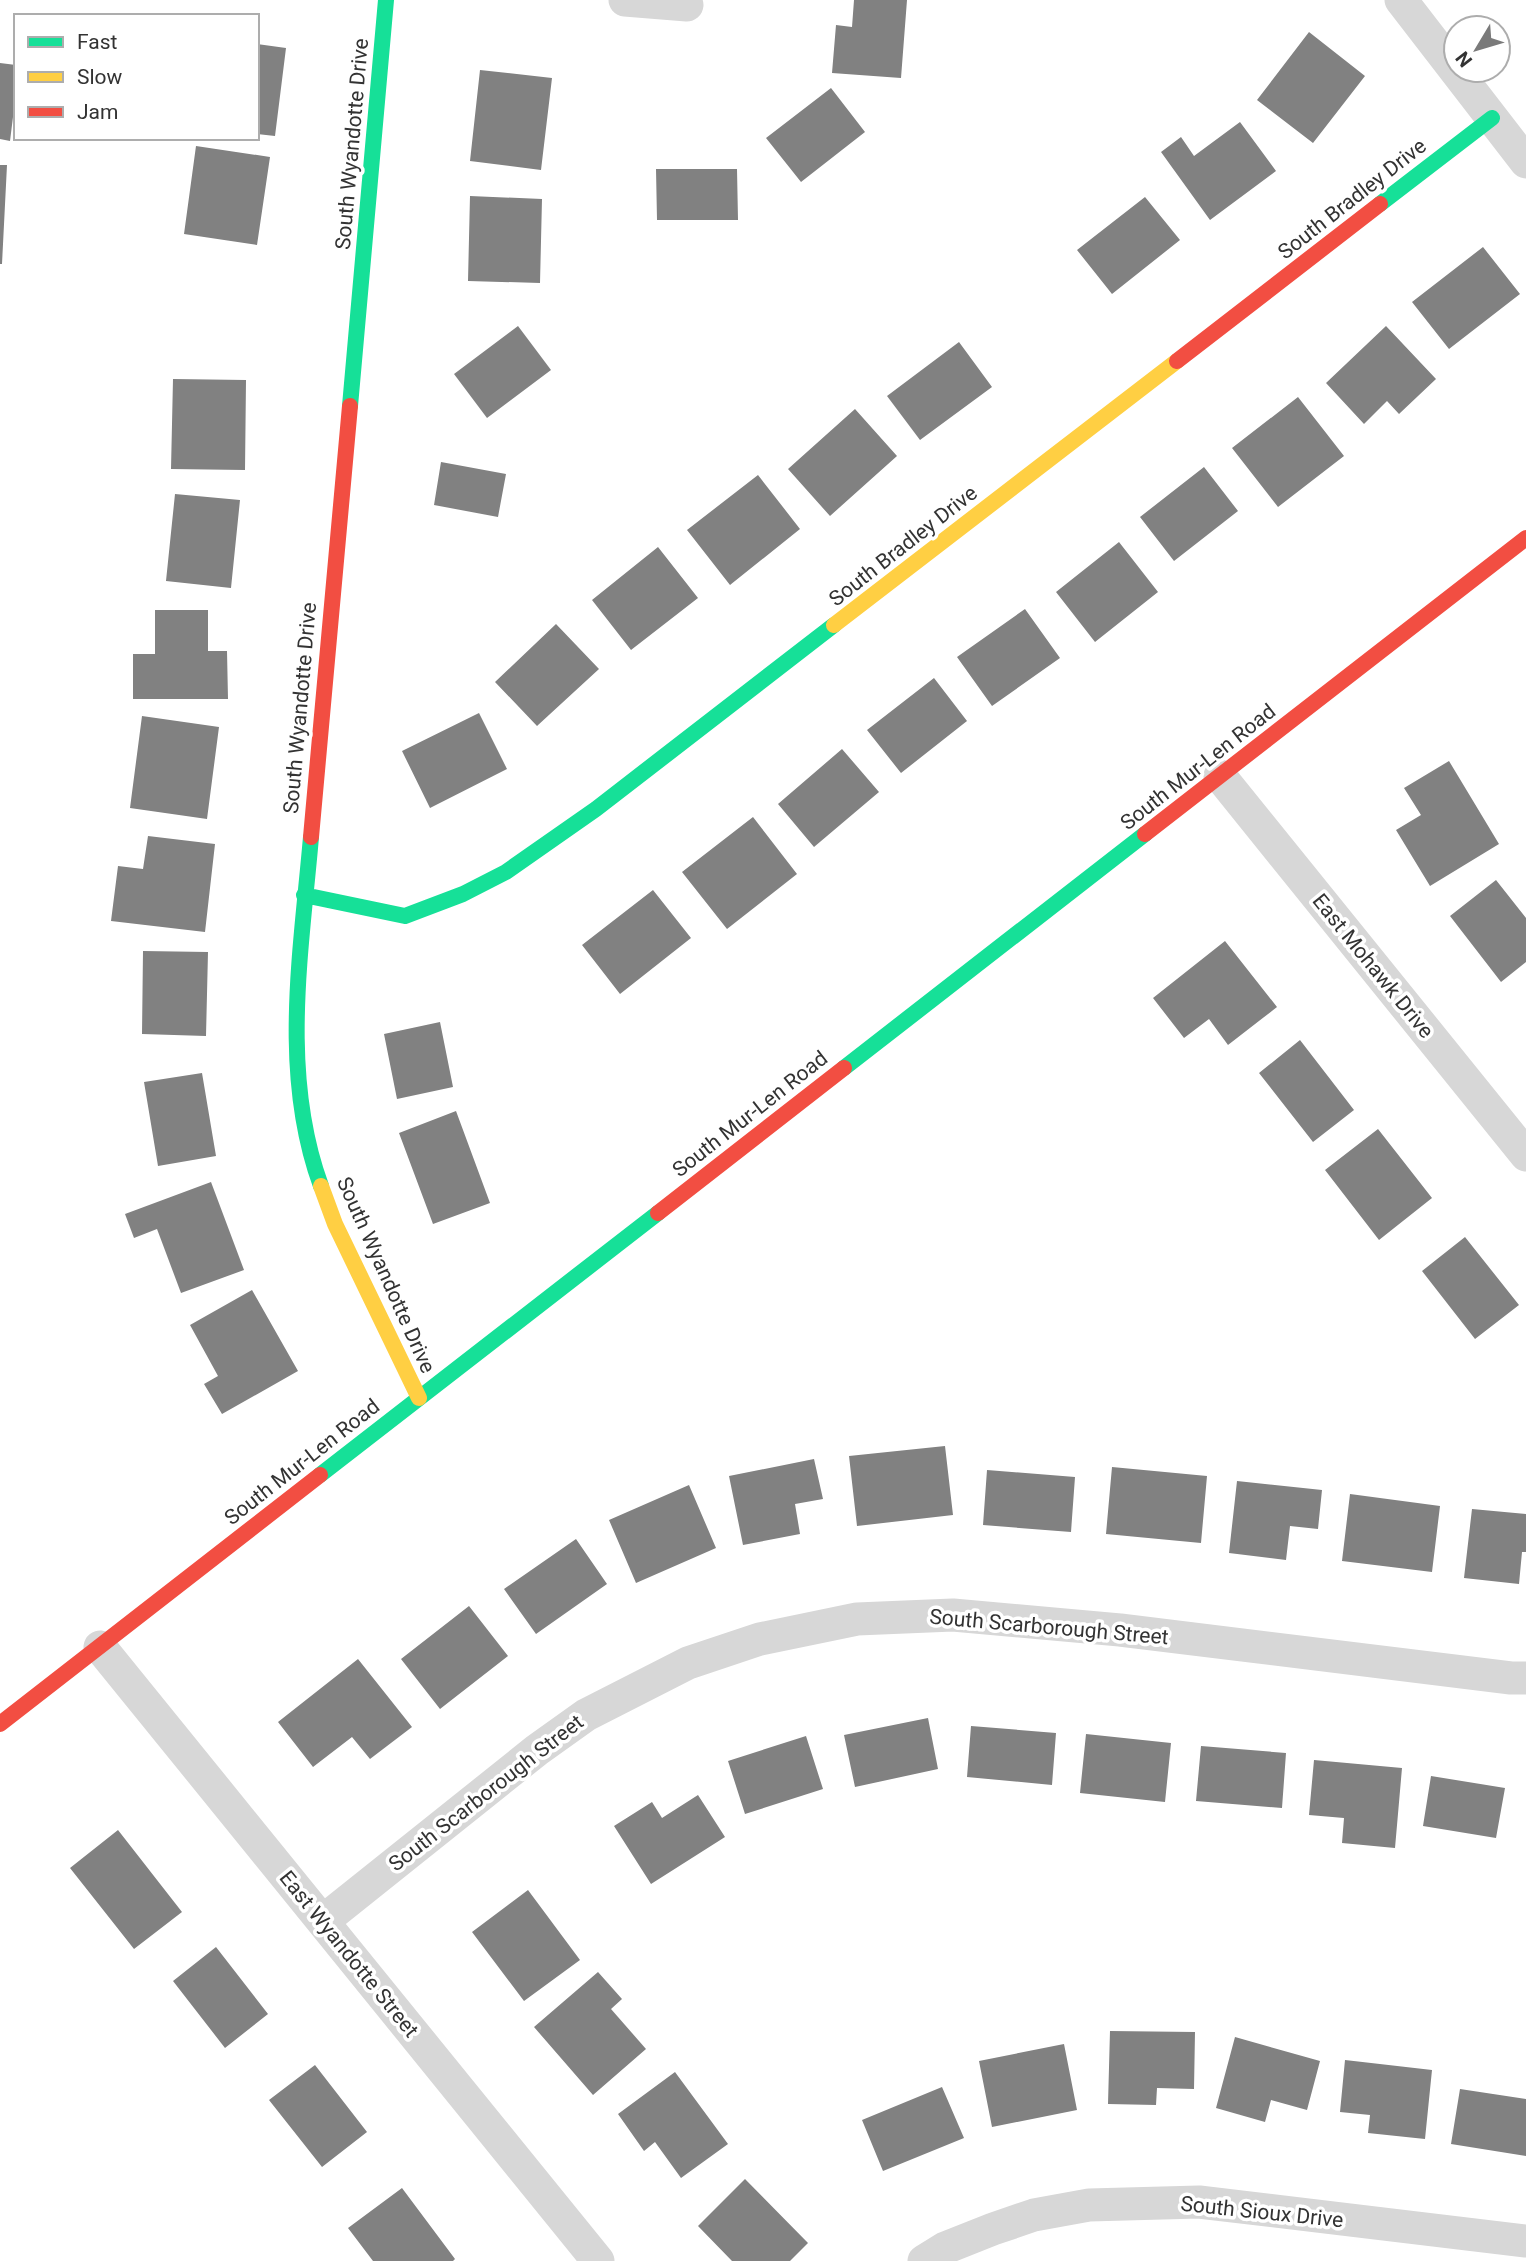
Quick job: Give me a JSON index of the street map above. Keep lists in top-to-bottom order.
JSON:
{
  "streets": {
    "street": [
      "South Wyandotte Drive",
      "South Bradley Drive",
      "South Mur-Len Road",
      "East Mohawk Drive",
      "South Scarborough Street",
      "East Wyandotte Street",
      "South Sioux Drive"
    ]
  },
  "crossings": [
    ["South Wyandotte Drive", "South Bradley Drive"],
    ["South Wyandotte Drive", "South Mur-Len Road"],
    ["South Mur-Len Road", "East Mohawk Drive"],
    ["South Mur-Len Road", "East Wyandotte Street"],
    ["South Scarborough Street", "East Wyandotte Street"]
  ],
  "legend": ["Fast", "Slow", "Jam"],
  "north": "bottom left"
}
